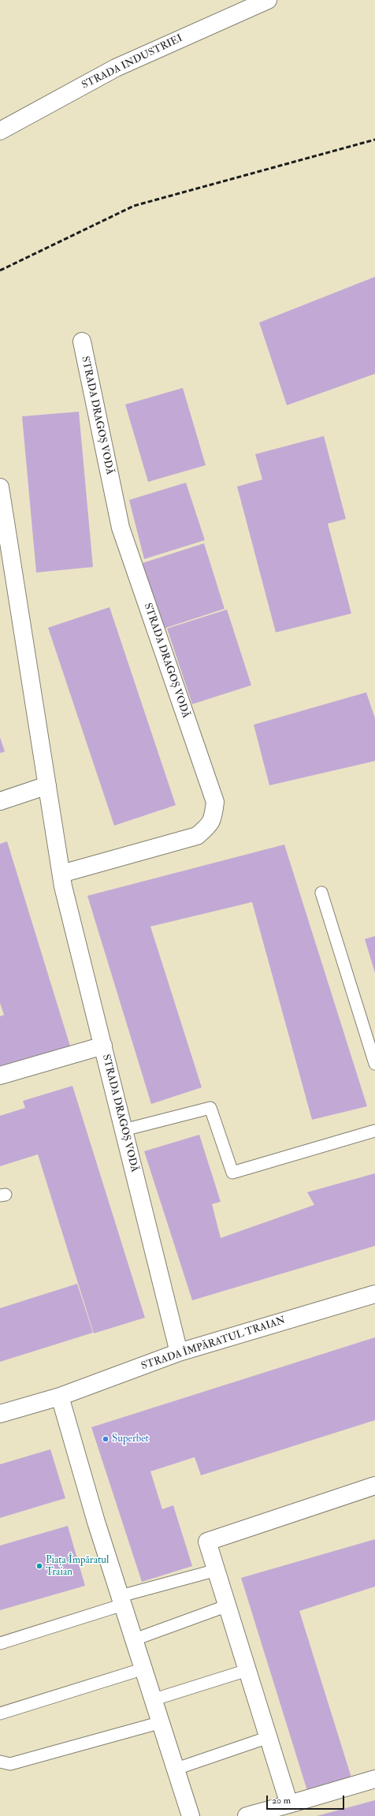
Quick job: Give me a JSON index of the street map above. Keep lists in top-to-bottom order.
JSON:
{
  "streets": {
    "street": ["STRADA INDUSTRIEI", "STRADA DRAGOȘ VODĂ", "STRADA ÎMPĂRATUL TRAIAN"]
  },
  "crossings": [
    ["STRADA DRAGOȘ VODĂ", "STRADA ÎMPĂRATUL TRAIAN"]
  ],
  "places": ["Superbet", "Piața Împăratul Traian"],
  "scale_bar": "20 m"
}
